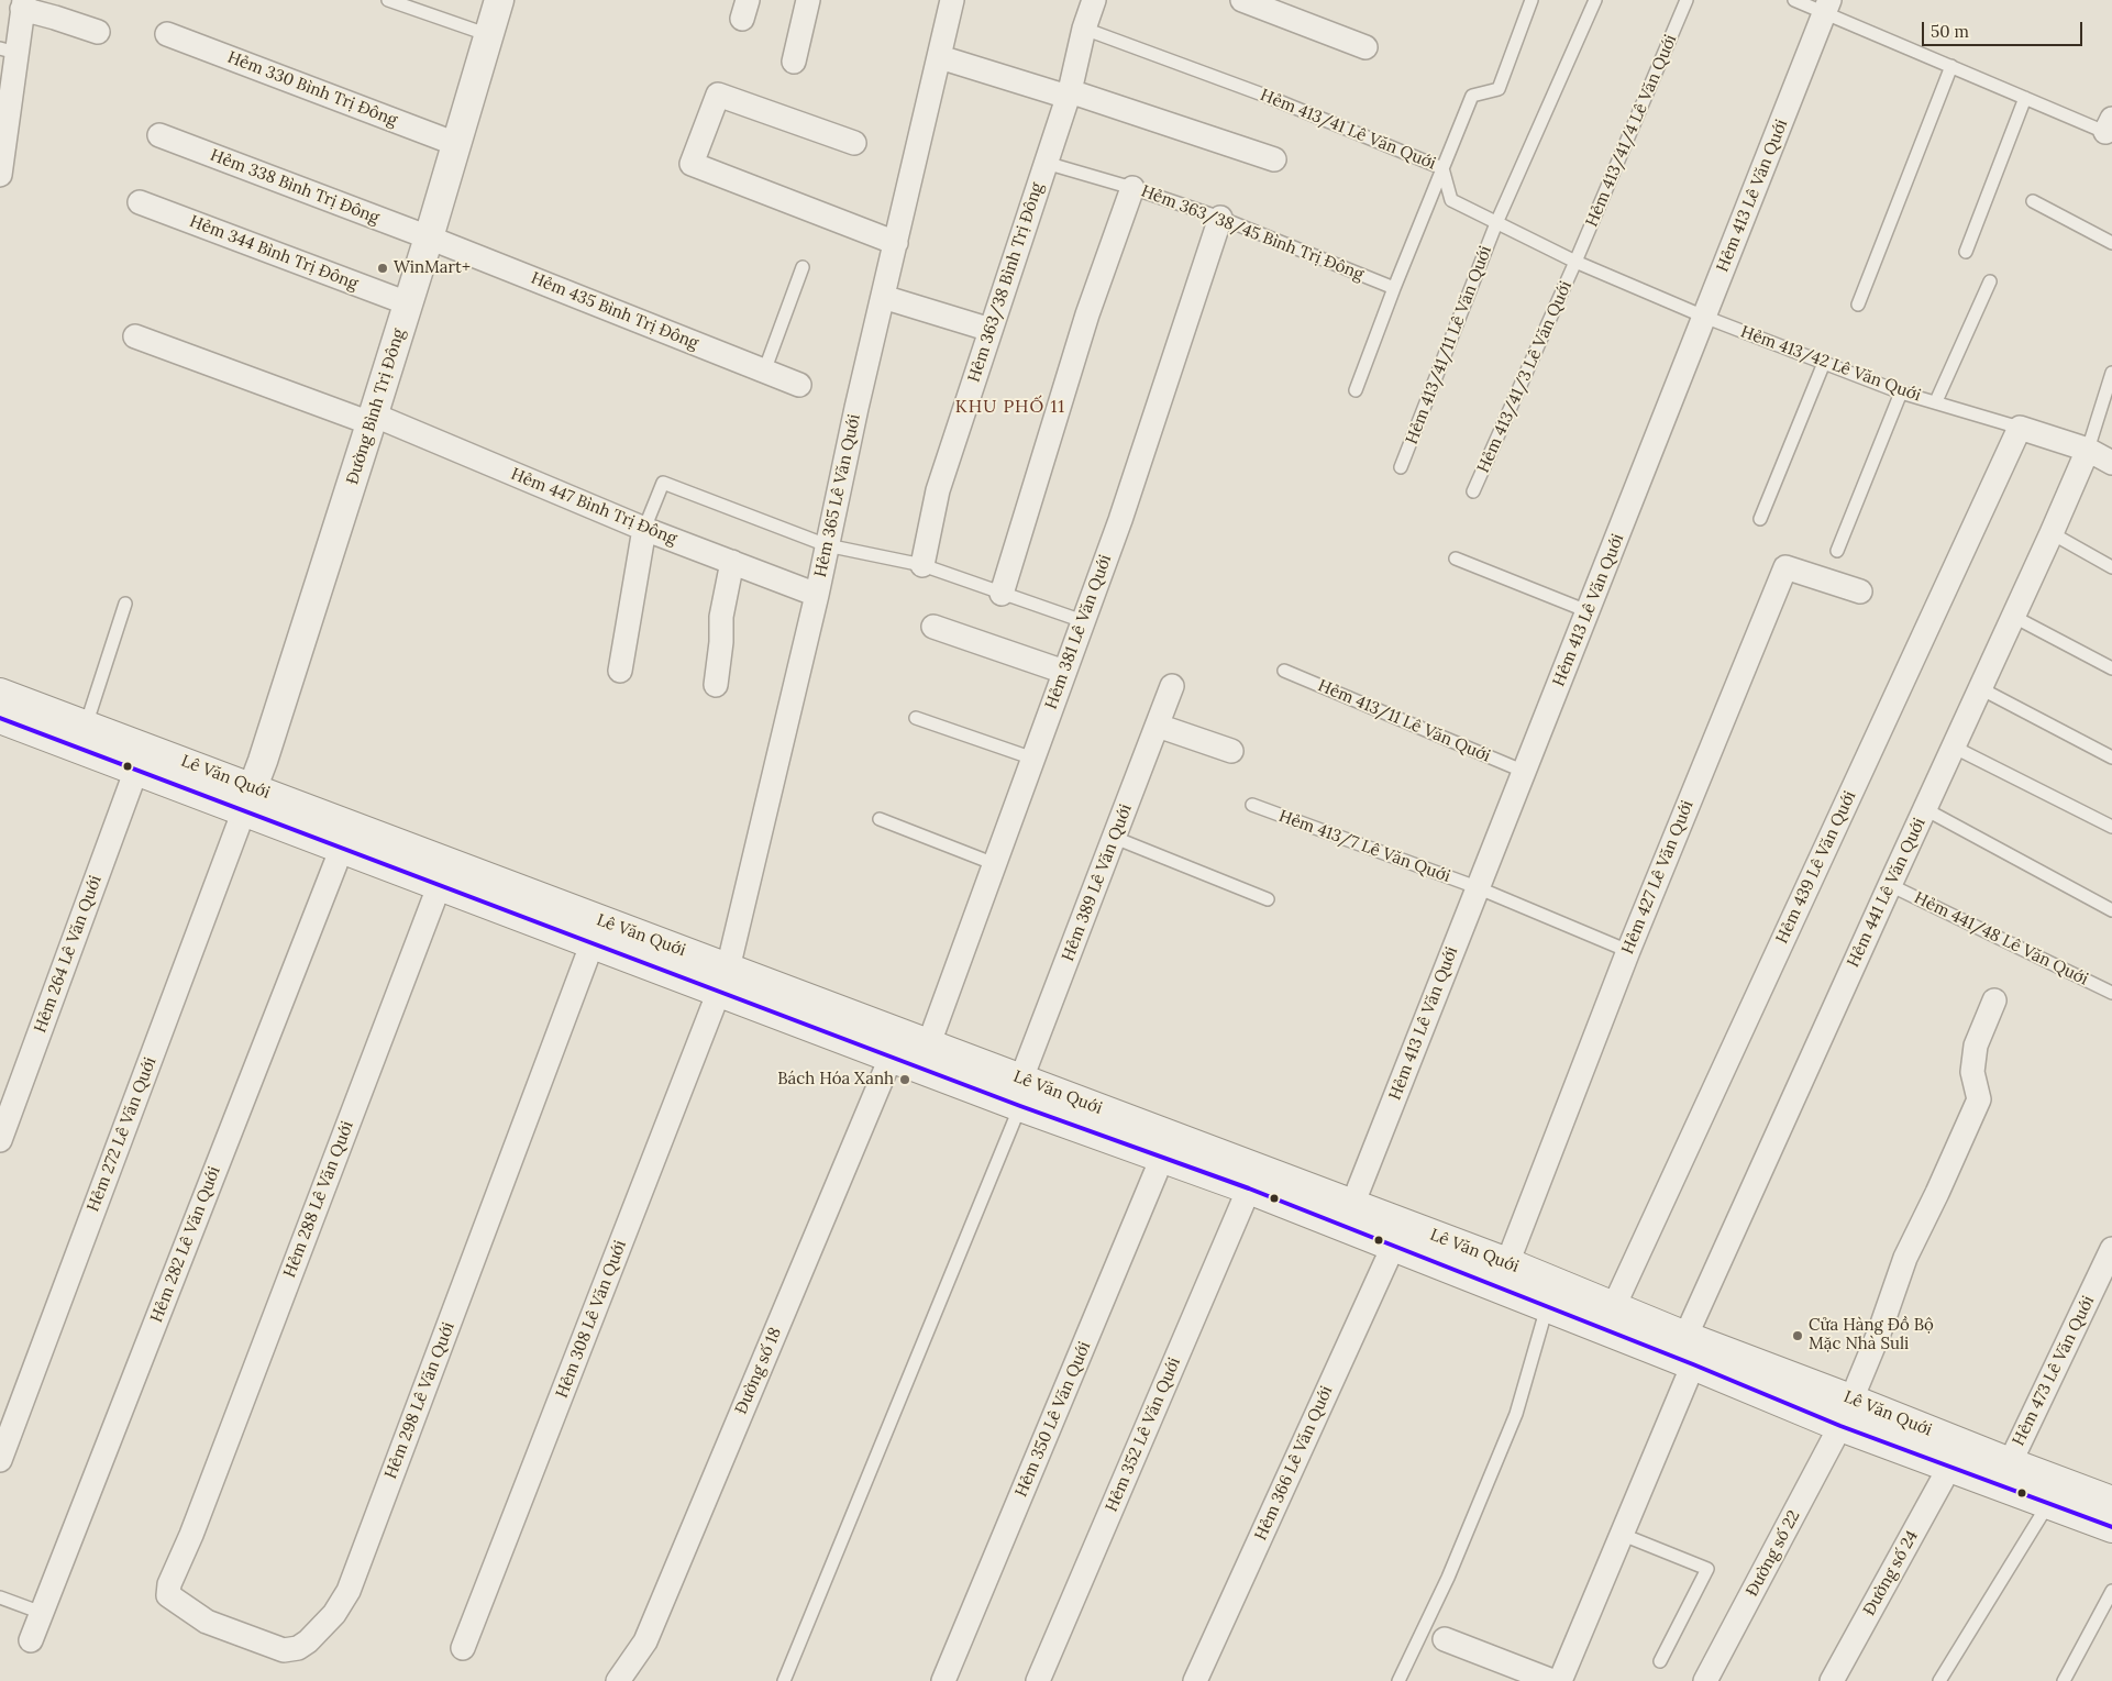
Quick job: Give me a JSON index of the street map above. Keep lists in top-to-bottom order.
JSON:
{
  "streets": {
    "main road": ["Lê Văn Quới"],
    "street": [
      "Hẻm 330 Bình Trị Đông",
      "Hẻm 338 Bình Trị Đông",
      "Hẻm 413 Lê Văn Quới",
      "Hẻm 344 Bình Trị Đông",
      "Hẻm 363/38 Bình Trị Đông",
      "Hẻm 435 Bình Trị Đông",
      "Đường Bình Trị Đông",
      "Hẻm 365 Lê Văn Quới",
      "Hẻm 447 Bình Trị Đông",
      "Hẻm 381 Lê Văn Quới",
      "Hẻm 439 Lê Văn Quới",
      "Hẻm 427 Lê Văn Quới",
      "Hẻm 389 Lê Văn Quới",
      "Hẻm 441 Lê Văn Quới",
      "Hẻm 264 Lê Văn Quới",
      "Hẻm 272 Lê Văn Quới",
      "Hẻm 288 Lê Văn Quới",
      "Hẻm 282 Lê Văn Quới",
      "Hẻm 308 Lê Văn Quới",
      "Đường số 18",
      "Hẻm 473 Lê Văn Quới",
      "Hẻm 298 Lê Văn Quới",
      "Hẻm 350 Lê Văn Quới",
      "Hẻm 352 Lê Văn Quới",
      "Hẻm 366 Lê Văn Quới",
      "Đường số 22",
      "Đường số 24"
    ],
    "lane": [
      "Hẻm 413/41 Lê Văn Quới",
      "Hẻm 413/41/4 Lê Văn Quới",
      "Hẻm 363/38/45 Bình Trị Đông",
      "Hẻm 413/41/11 Lê Văn Quới",
      "Hẻm 413/42 Lê Văn Quới",
      "Hẻm 413/41/3 Lê Văn Quới",
      "Hẻm 413/11 Lê Văn Quới",
      "Hẻm 413/7 Lê Văn Quới",
      "Hẻm 441/48 Lê Văn Quới"
    ]
  },
  "crossings": [
    ["Hẻm 330 Bình Trị Đông", "Đường Bình Trị Đông"],
    ["Hẻm 413/41 Lê Văn Quới", "Hẻm 413/41/4 Lê Văn Quới"],
    ["Hẻm 413/41 Lê Văn Quới", "Hẻm 413 Lê Văn Quới"],
    ["Hẻm 413/41 Lê Văn Quới", "Hẻm 363/38 Bình Trị Đông"],
    ["Hẻm 413/41 Lê Văn Quới", "Hẻm 413/41/11 Lê Văn Quới"],
    ["Hẻm 413/41 Lê Văn Quới", "Hẻm 413/42 Lê Văn Quới"],
    ["Hẻm 413/41 Lê Văn Quới", "Hẻm 413/41/3 Lê Văn Quới"],
    ["Hẻm 413/41/4 Lê Văn Quới", "Hẻm 413/41/3 Lê Văn Quới"],
    ["Hẻm 338 Bình Trị Đông", "Hẻm 435 Bình Trị Đông"],
    ["Hẻm 338 Bình Trị Đông", "Đường Bình Trị Đông"],
    ["Hẻm 413 Lê Văn Quới", "Hẻm 413/42 Lê Văn Quới"],
    ["Hẻm 413 Lê Văn Quới", "Hẻm 413/11 Lê Văn Quới"],
    ["Hẻm 413 Lê Văn Quới", "Lê Văn Quới"],
    ["Hẻm 413 Lê Văn Quới", "Hẻm 413/7 Lê Văn Quới"],
    ["Hẻm 363/38/45 Bình Trị Đông", "Hẻm 363/38 Bình Trị Đông"],
    ["Hẻm 363/38/45 Bình Trị Đông", "Hẻm 381 Lê Văn Quới"],
    ["Hẻm 344 Bình Trị Đông", "Đường Bình Trị Đông"],
    ["Hẻm 435 Bình Trị Đông", "Đường Bình Trị Đông"],
    ["Hẻm 413/42 Lê Văn Quới", "Hẻm 439 Lê Văn Quới"],
    ["Đường Bình Trị Đông", "Hẻm 447 Bình Trị Đông"],
    ["Đường Bình Trị Đông", "Lê Văn Quới"],
    ["Đường Bình Trị Đông", "Hẻm 272 Lê Văn Quới"],
    ["Hẻm 365 Lê Văn Quới", "Hẻm 447 Bình Trị Đông"],
    ["Hẻm 365 Lê Văn Quới", "Lê Văn Quới"],
    ["Hẻm 365 Lê Văn Quới", "Hẻm 308 Lê Văn Quới"],
    ["Hẻm 381 Lê Văn Quới", "Lê Văn Quới"],
    ["Lê Văn Quới", "Hẻm 439 Lê Văn Quới"],
    ["Lê Văn Quới", "Hẻm 427 Lê Văn Quới"],
    ["Lê Văn Quới", "Hẻm 389 Lê Văn Quới"],
    ["Lê Văn Quới", "Hẻm 441 Lê Văn Quới"],
    ["Lê Văn Quới", "Hẻm 264 Lê Văn Quới"],
    ["Lê Văn Quới", "Hẻm 272 Lê Văn Quới"],
    ["Lê Văn Quới", "Hẻm 288 Lê Văn Quới"],
    ["Lê Văn Quới", "Hẻm 282 Lê Văn Quới"],
    ["Lê Văn Quới", "Hẻm 308 Lê Văn Quới"],
    ["Lê Văn Quới", "Đường số 18"],
    ["Lê Văn Quới", "Hẻm 473 Lê Văn Quới"],
    ["Lê Văn Quới", "Hẻm 298 Lê Văn Quới"],
    ["Lê Văn Quới", "Hẻm 350 Lê Văn Quới"],
    ["Lê Văn Quới", "Hẻm 352 Lê Văn Quới"],
    ["Lê Văn Quới", "Hẻm 366 Lê Văn Quới"],
    ["Lê Văn Quới", "Đường số 22"],
    ["Lê Văn Quới", "Đường số 24"],
    ["Hẻm 413/7 Lê Văn Quới", "Hẻm 427 Lê Văn Quới"],
    ["Hẻm 441 Lê Văn Quới", "Hẻm 441/48 Lê Văn Quới"],
    ["Hẻm 288 Lê Văn Quới", "Hẻm 298 Lê Văn Quới"]
  ],
  "districts": ["KHU PHỐ 11"],
  "places": ["WinMart+", "Bách Hóa Xanh", "Cửa Hàng Đồ Bộ Mặc Nhà Suli"],
  "scale_bar": "50 m"
}
